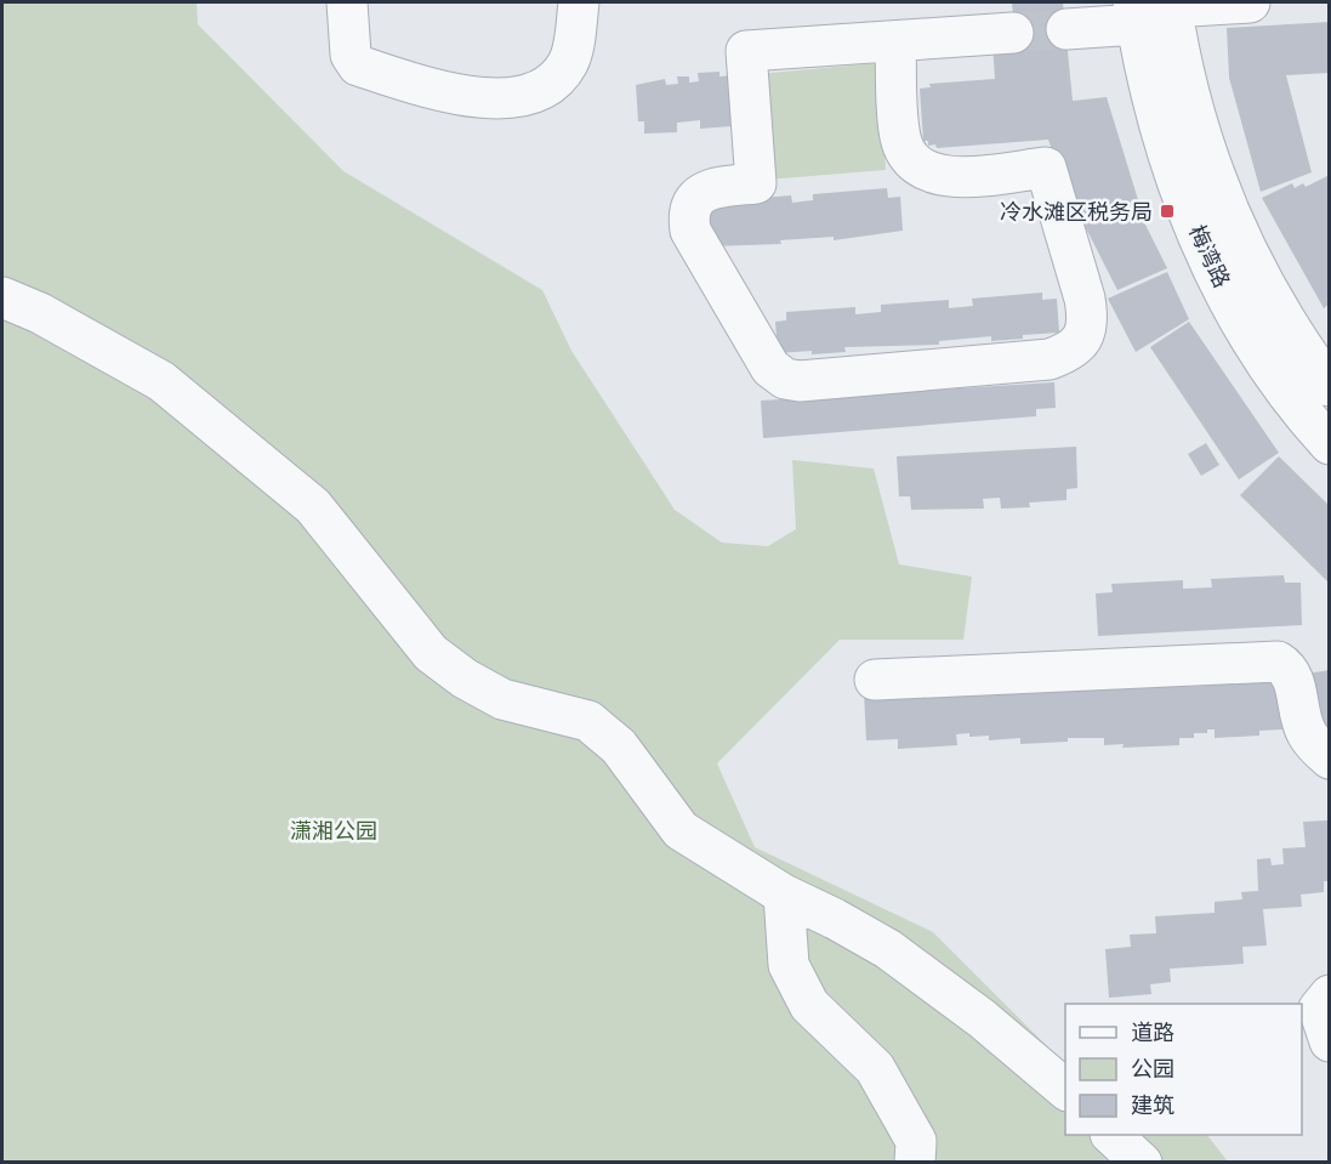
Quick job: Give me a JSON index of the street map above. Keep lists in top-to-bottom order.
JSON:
{
  "streets": {
    "street": ["梅湾路"]
  },
  "parks": ["潇湘公园"],
  "places": {
    "transit": ["冷水滩区税务局"]
  },
  "legend": ["道路", "公园", "建筑"]
}
